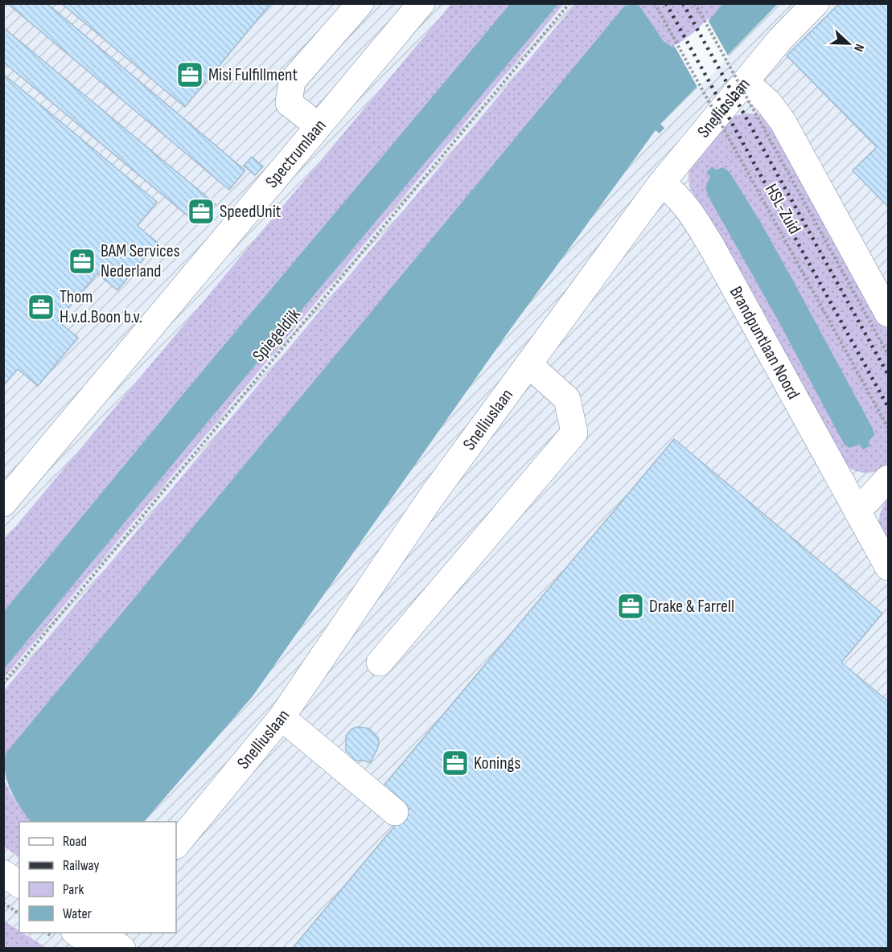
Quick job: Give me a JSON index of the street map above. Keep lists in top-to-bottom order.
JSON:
{
  "streets": {
    "street": ["Snelliuslaan", "Spectrumlaan", "Brandpuntlaan Noord"],
    "path": ["HSL-Zuid", "Spiegeldijk"]
  },
  "crossings": [
    ["Snelliuslaan", "Brandpuntlaan Noord"]
  ],
  "places": {
    "office": [
      "Misi Fulfillment",
      "SpeedUnit",
      "BAM Services Nederland",
      "Thom H.v.d.Boon b.v.",
      "Drake & Farrell",
      "Konings"
    ]
  },
  "legend": [
    "Road",
    "Railway",
    "Park",
    "Water"
  ],
  "north": "right"
}
